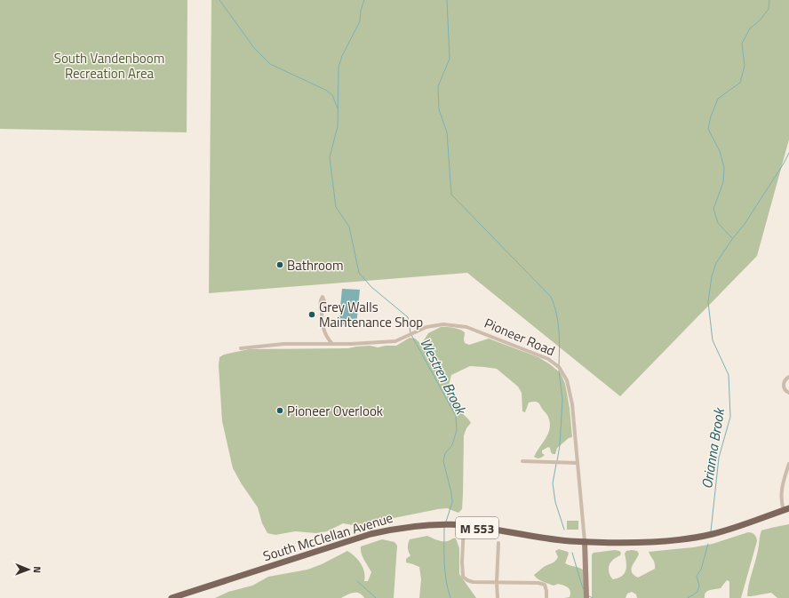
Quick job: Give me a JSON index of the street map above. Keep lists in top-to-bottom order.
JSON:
{
  "streets": {
    "main road": ["M 553", "South McClellan Avenue"],
    "street": ["Pioneer Road"]
  },
  "crossings": [
    ["Pioneer Road", "South McClellan Avenue"]
  ],
  "water": ["Westren Brook", "Orianna Brook"],
  "parks": ["South Vandenboom Recreation Area"],
  "places": ["Bathroom", "Grey Walls Maintenance Shop", "Pioneer Overlook"],
  "north": "right"
}
